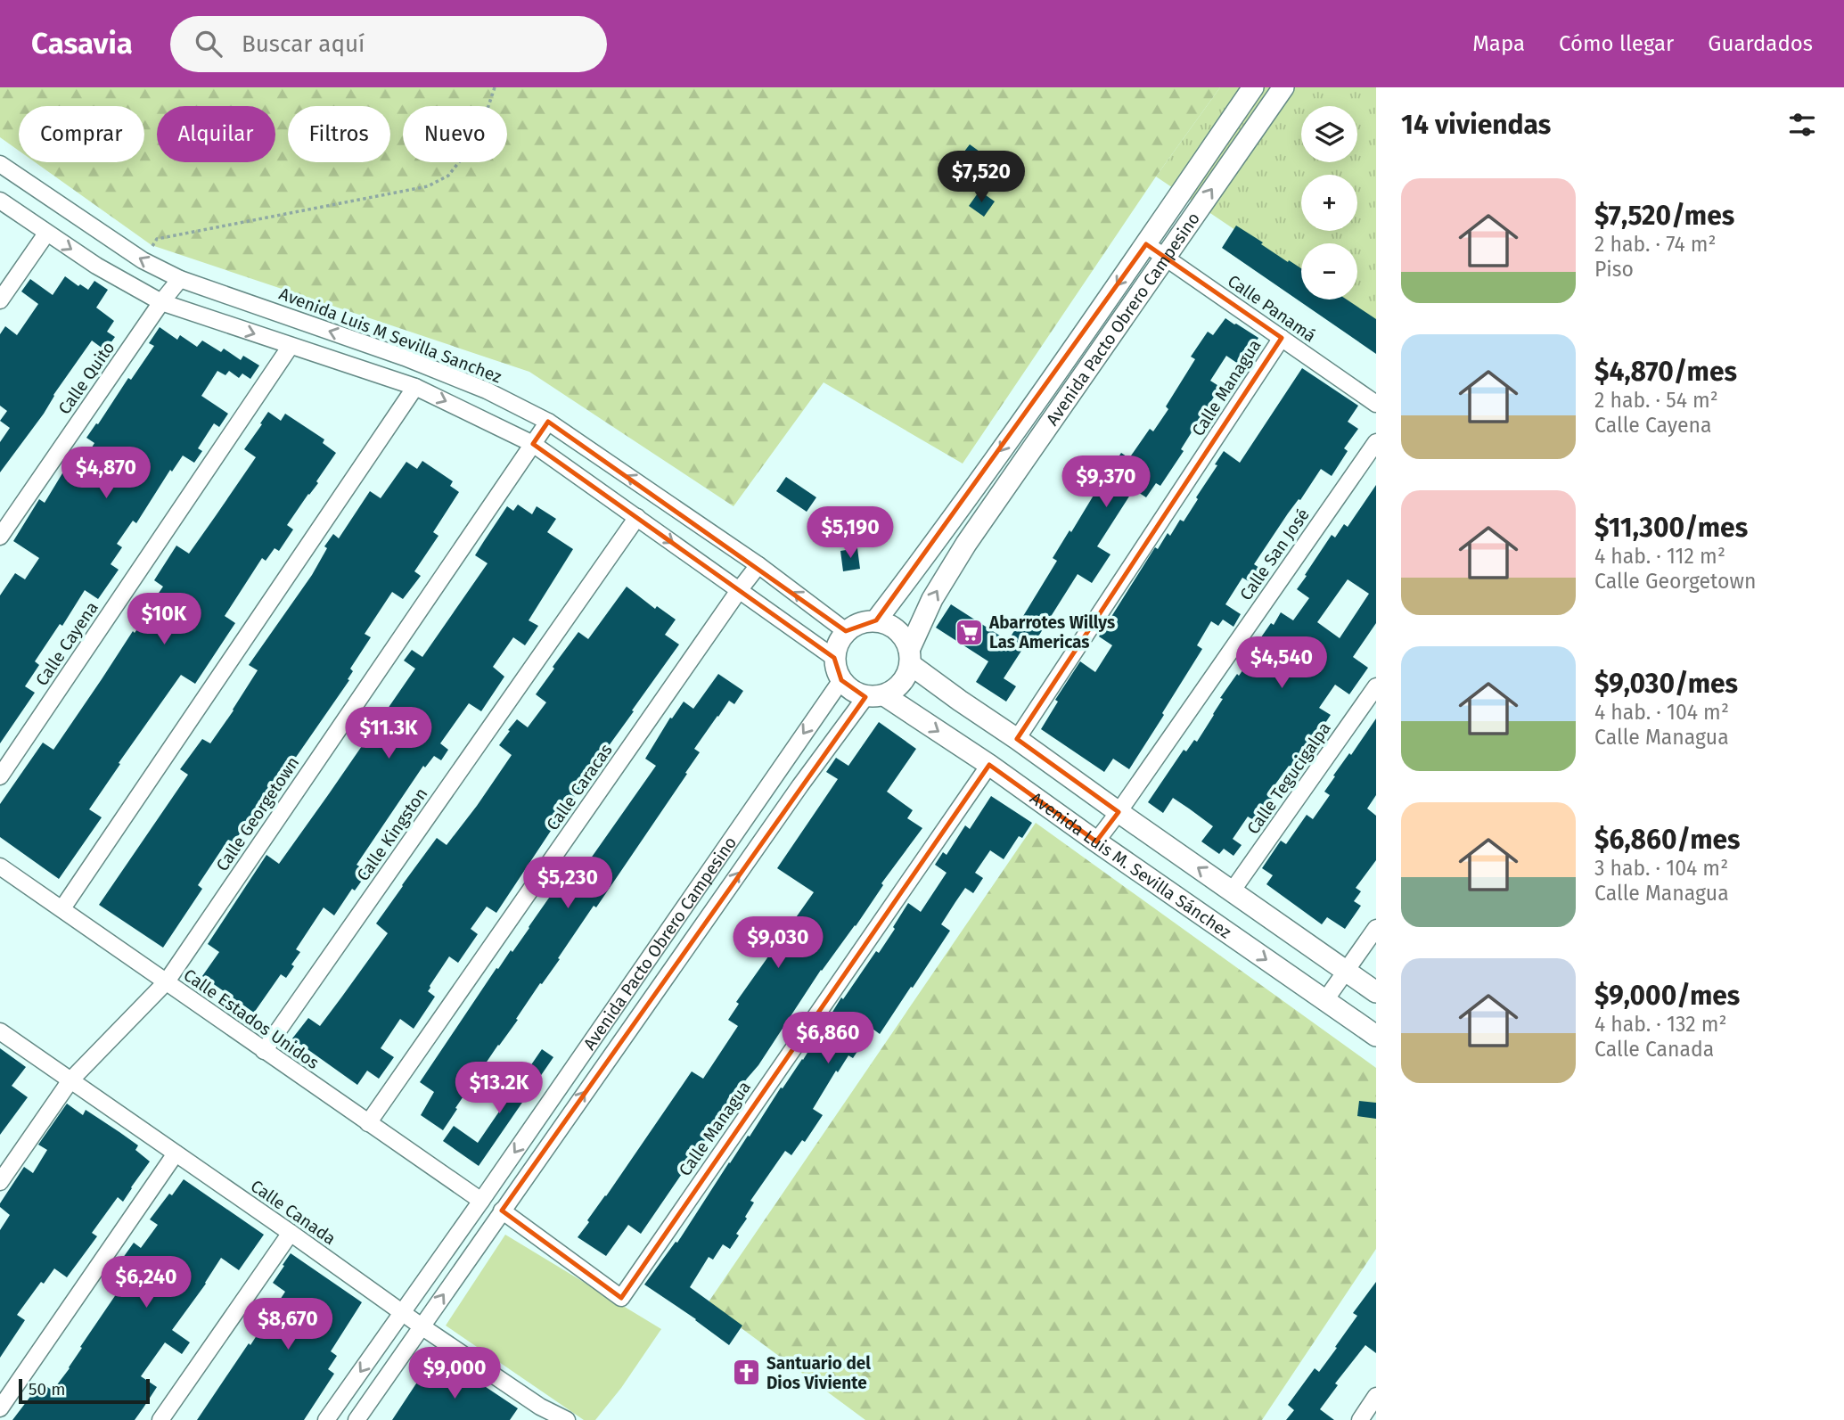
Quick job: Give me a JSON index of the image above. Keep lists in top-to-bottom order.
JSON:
{
  "streets": {
    "street": [
      "Calle Panamá",
      "Avenida Pacto Obrero Campesino",
      "Avenida Luis M Sevilla Sanchez",
      "Calle Quito",
      "Calle Managua",
      "Calle San José",
      "Calle Cayena",
      "Calle Tegucigalpa",
      "Calle Caracas",
      "Calle Georgetown",
      "Calle Kingston",
      "Avenida Luis M. Sevilla Sánchez",
      "Calle Estados Unidos",
      "Calle Canada"
    ]
  },
  "crossings": [
    ["Calle Panamá", "Avenida Pacto Obrero Campesino"],
    ["Calle Panamá", "Calle Managua"],
    ["Avenida Pacto Obrero Campesino", "Avenida Luis M Sevilla Sanchez"],
    ["Avenida Pacto Obrero Campesino", "Calle Managua"],
    ["Avenida Pacto Obrero Campesino", "Avenida Luis M. Sevilla Sánchez"],
    ["Avenida Pacto Obrero Campesino", "Calle Estados Unidos"],
    ["Avenida Pacto Obrero Campesino", "Calle Canada"],
    ["Avenida Luis M Sevilla Sanchez", "Calle Quito"],
    ["Avenida Luis M Sevilla Sanchez", "Calle Caracas"],
    ["Avenida Luis M Sevilla Sanchez", "Calle Georgetown"],
    ["Avenida Luis M Sevilla Sanchez", "Avenida Luis M. Sevilla Sánchez"],
    ["Calle Managua", "Avenida Luis M. Sevilla Sánchez"],
    ["Calle San José", "Avenida Luis M. Sevilla Sánchez"],
    ["Calle Tegucigalpa", "Avenida Luis M. Sevilla Sánchez"],
    ["Calle Caracas", "Calle Estados Unidos"],
    ["Calle Georgetown", "Calle Estados Unidos"],
    ["Calle Georgetown", "Calle Canada"],
    ["Calle Kingston", "Calle Estados Unidos"]
  ],
  "places": {
    "supermarket": ["Abarrotes Willys Las Americas"],
    "church": ["Santuario del Dios Viviente"]
  },
  "scale_bar": "50 m",
  "page": {
    "header": "Casavia",
    "search": "Buscar aquí",
    "nav": ["Mapa", "Cómo llegar", "Guardados"],
    "heading": "14 viviendas",
    "map_buttons": ["+", "−"],
    "chip": [
      "Comprar",
      "Alquilar",
      "Filtros",
      "Nuevo"
    ],
    "price": [
      "$7,520",
      "$4,870",
      "$9,370",
      "$5,190",
      "$10K",
      "$4,540",
      "$11.3K",
      "$5,230",
      "$9,030",
      "$6,860",
      "$13.2K",
      "$6,240",
      "$8,670",
      "$9,000"
    ],
    "list": [
      {
        "name": "$7,520/mes",
        "note": "2 hab. · 74 m² · Piso"
      },
      {
        "name": "$4,870/mes",
        "note": "2 hab. · 54 m² · Calle Cayena"
      },
      {
        "name": "$11,300/mes",
        "note": "4 hab. · 112 m² · Calle Georgetown"
      },
      {
        "name": "$9,030/mes",
        "note": "4 hab. · 104 m² · Calle Managua"
      },
      {
        "name": "$6,860/mes",
        "note": "3 hab. · 104 m² · Calle Managua"
      },
      {
        "name": "$9,000/mes",
        "note": "4 hab. · 132 m² · Calle Canada"
      }
    ],
    "scale": "50 m"
  }
}
